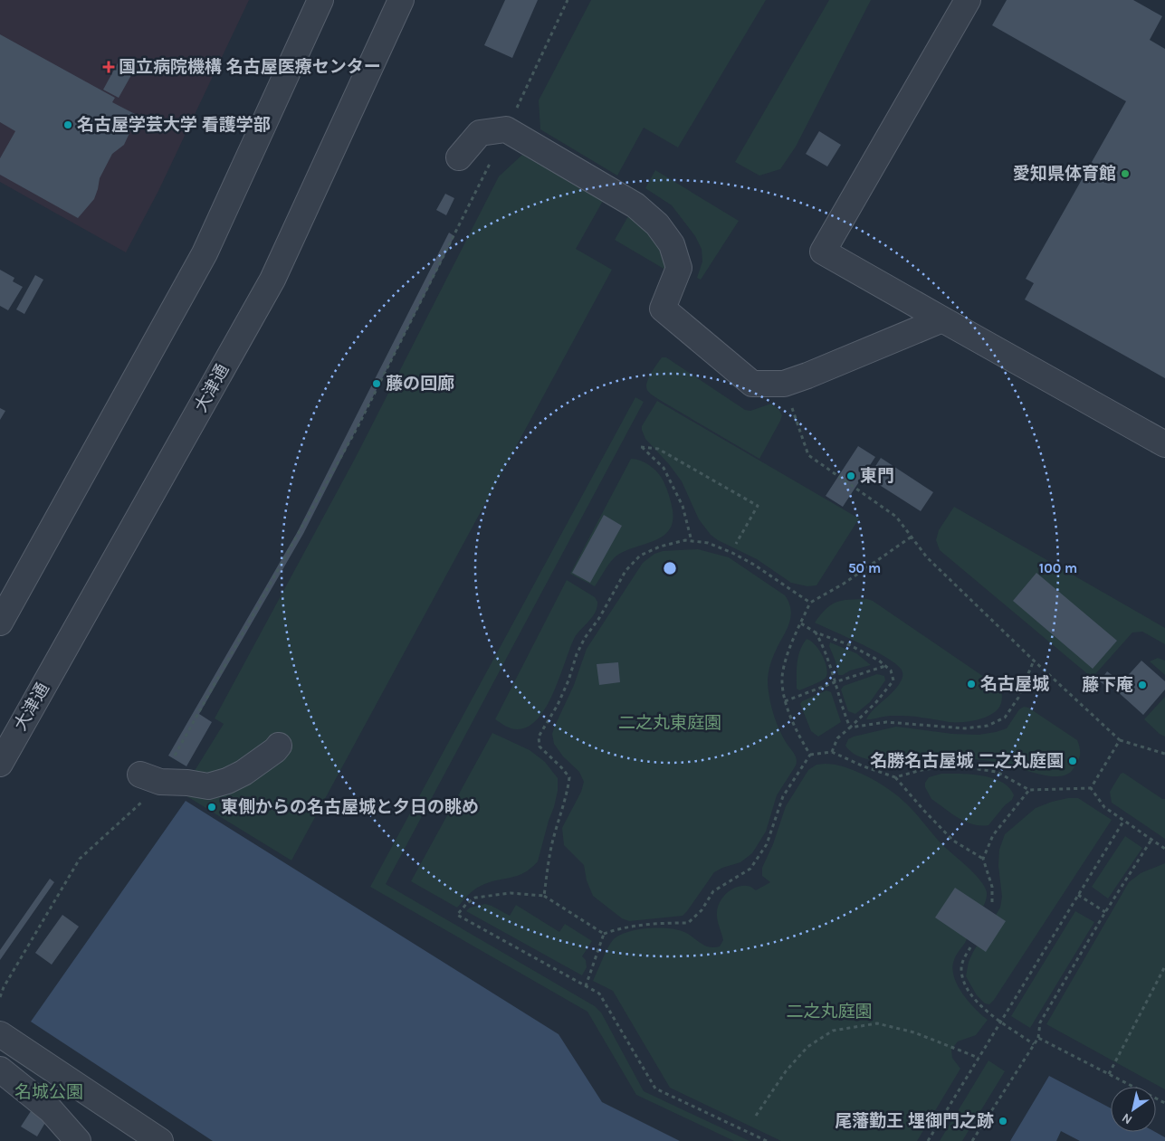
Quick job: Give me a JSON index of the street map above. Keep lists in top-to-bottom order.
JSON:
{
  "streets": {
    "street": ["大津通"]
  },
  "parks": ["二之丸東庭園", "二之丸庭園", "名城公園"],
  "places": {
    "health": ["国立病院機構 名古屋医療センター"],
    "other": [
      "名古屋学芸大学 看護学部",
      "愛知県体育館",
      "藤の回廊",
      "東門",
      "名古屋城",
      "藤下庵",
      "名勝名古屋城 二之丸庭園",
      "東側からの名古屋城と夕日の眺め",
      "尾藩勤王 埋御門之跡"
    ]
  },
  "north": "bottom left",
  "rings": ["50 m", "100 m"]
}
